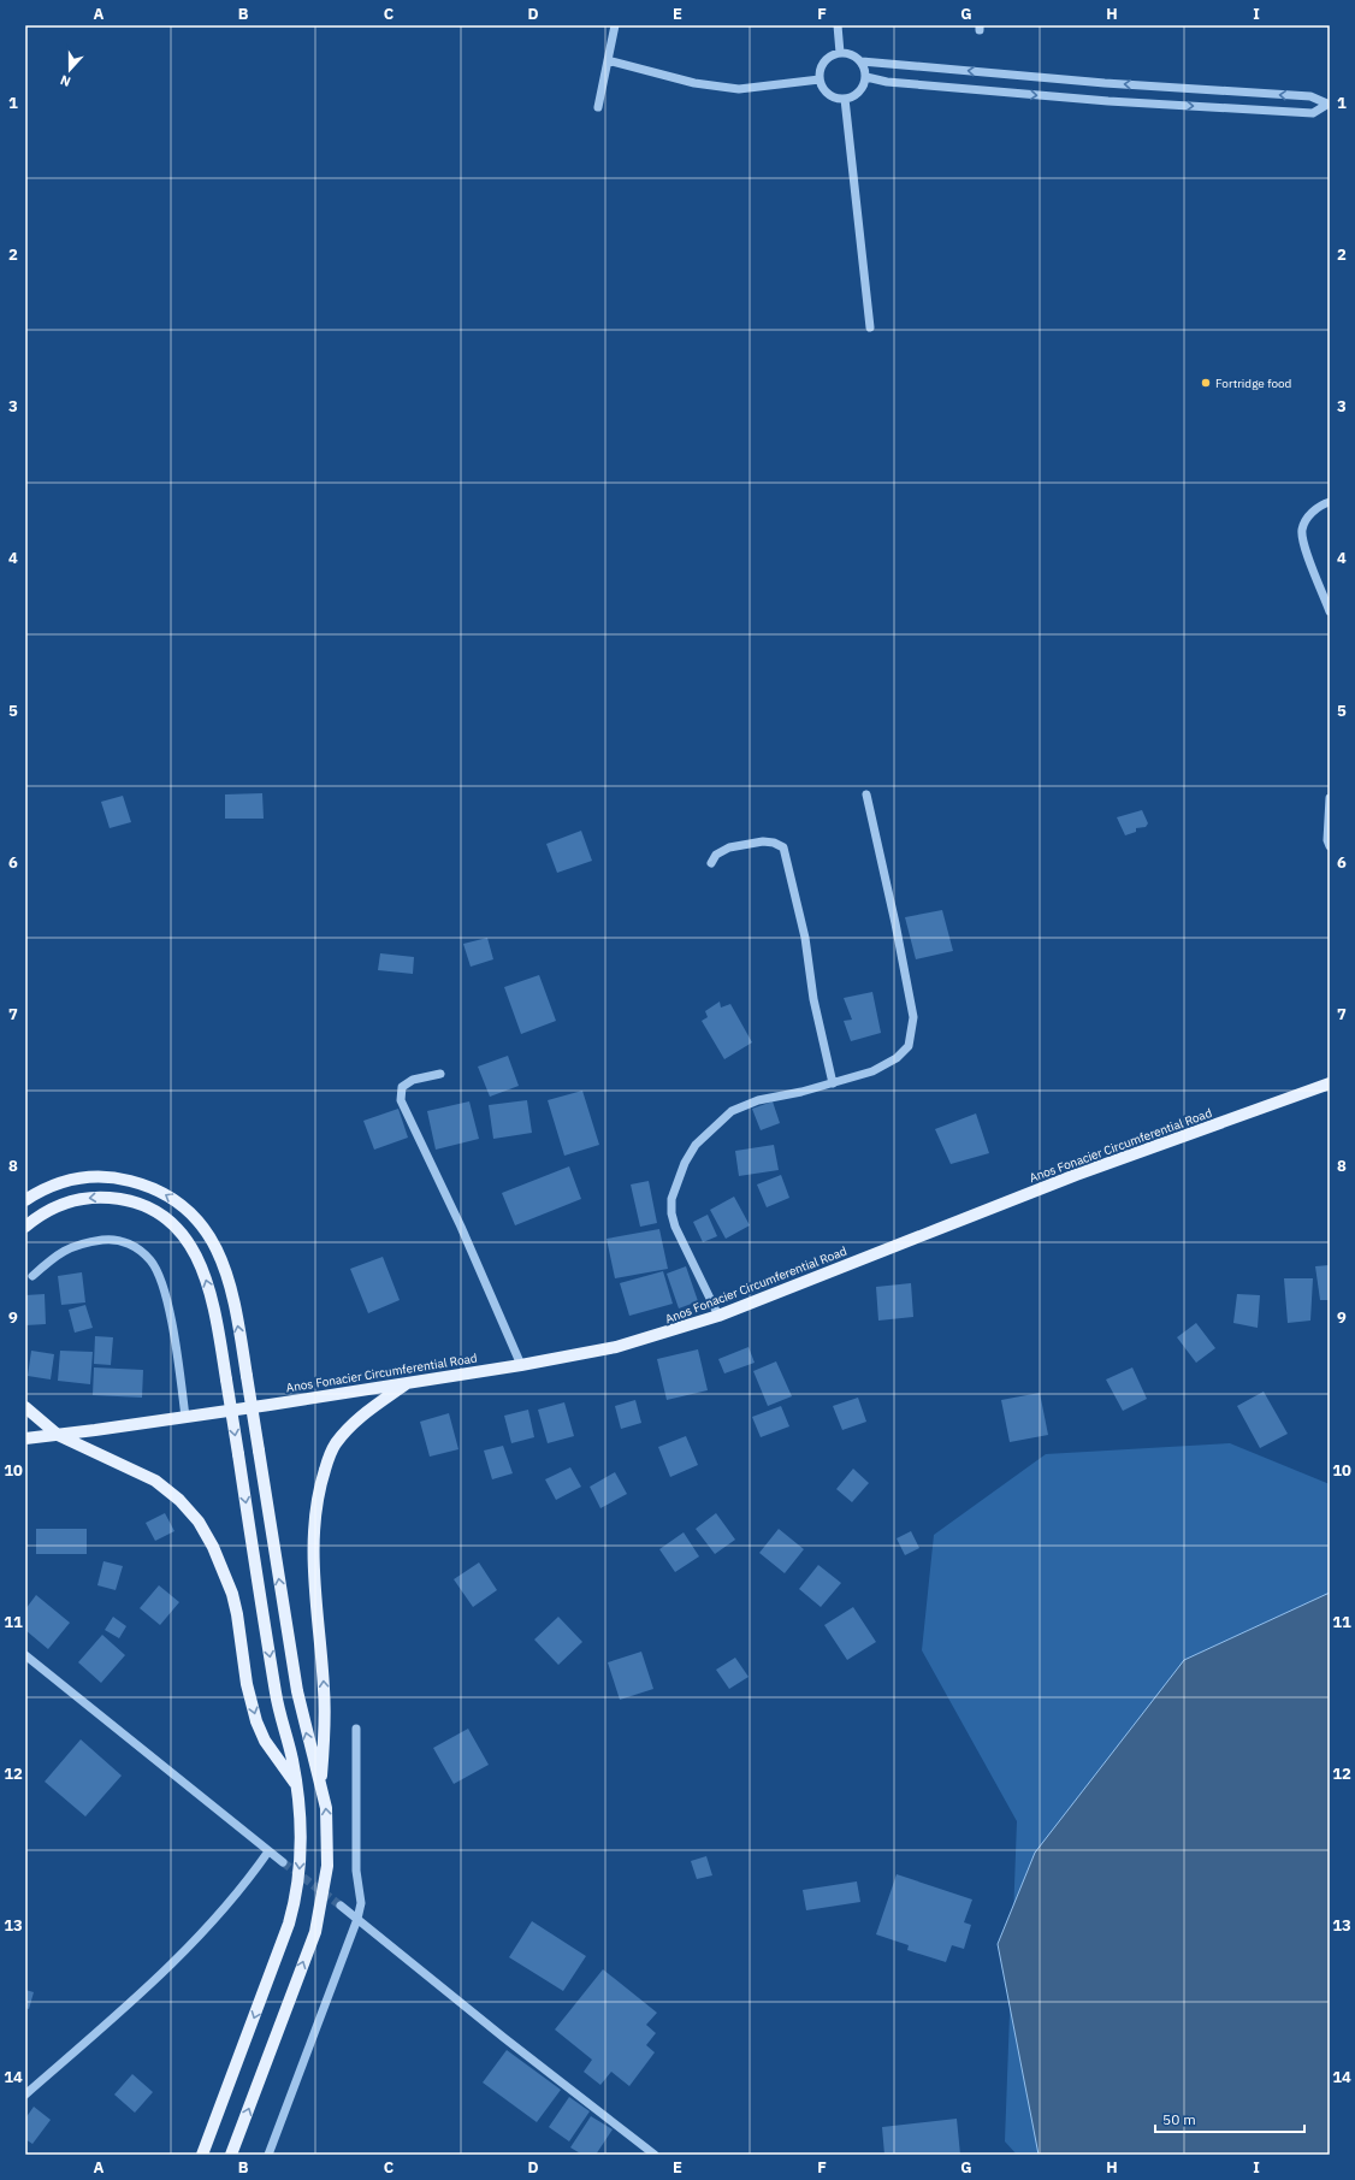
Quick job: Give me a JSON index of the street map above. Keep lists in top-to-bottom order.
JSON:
{
  "streets": {
    "main road": ["Anos Fonacier Circumferential Road"]
  },
  "places": ["Fortridge food"],
  "scale_bar": "50 m",
  "north": "bottom",
  "grid": {
    "columns": [
      "A",
      "B",
      "C",
      "D",
      "E",
      "F",
      "G",
      "H",
      "I"
    ],
    "rows": [
      "1",
      "2",
      "3",
      "4",
      "5",
      "6",
      "7",
      "8",
      "9",
      "10",
      "11",
      "12",
      "13",
      "14"
    ]
  }
}
